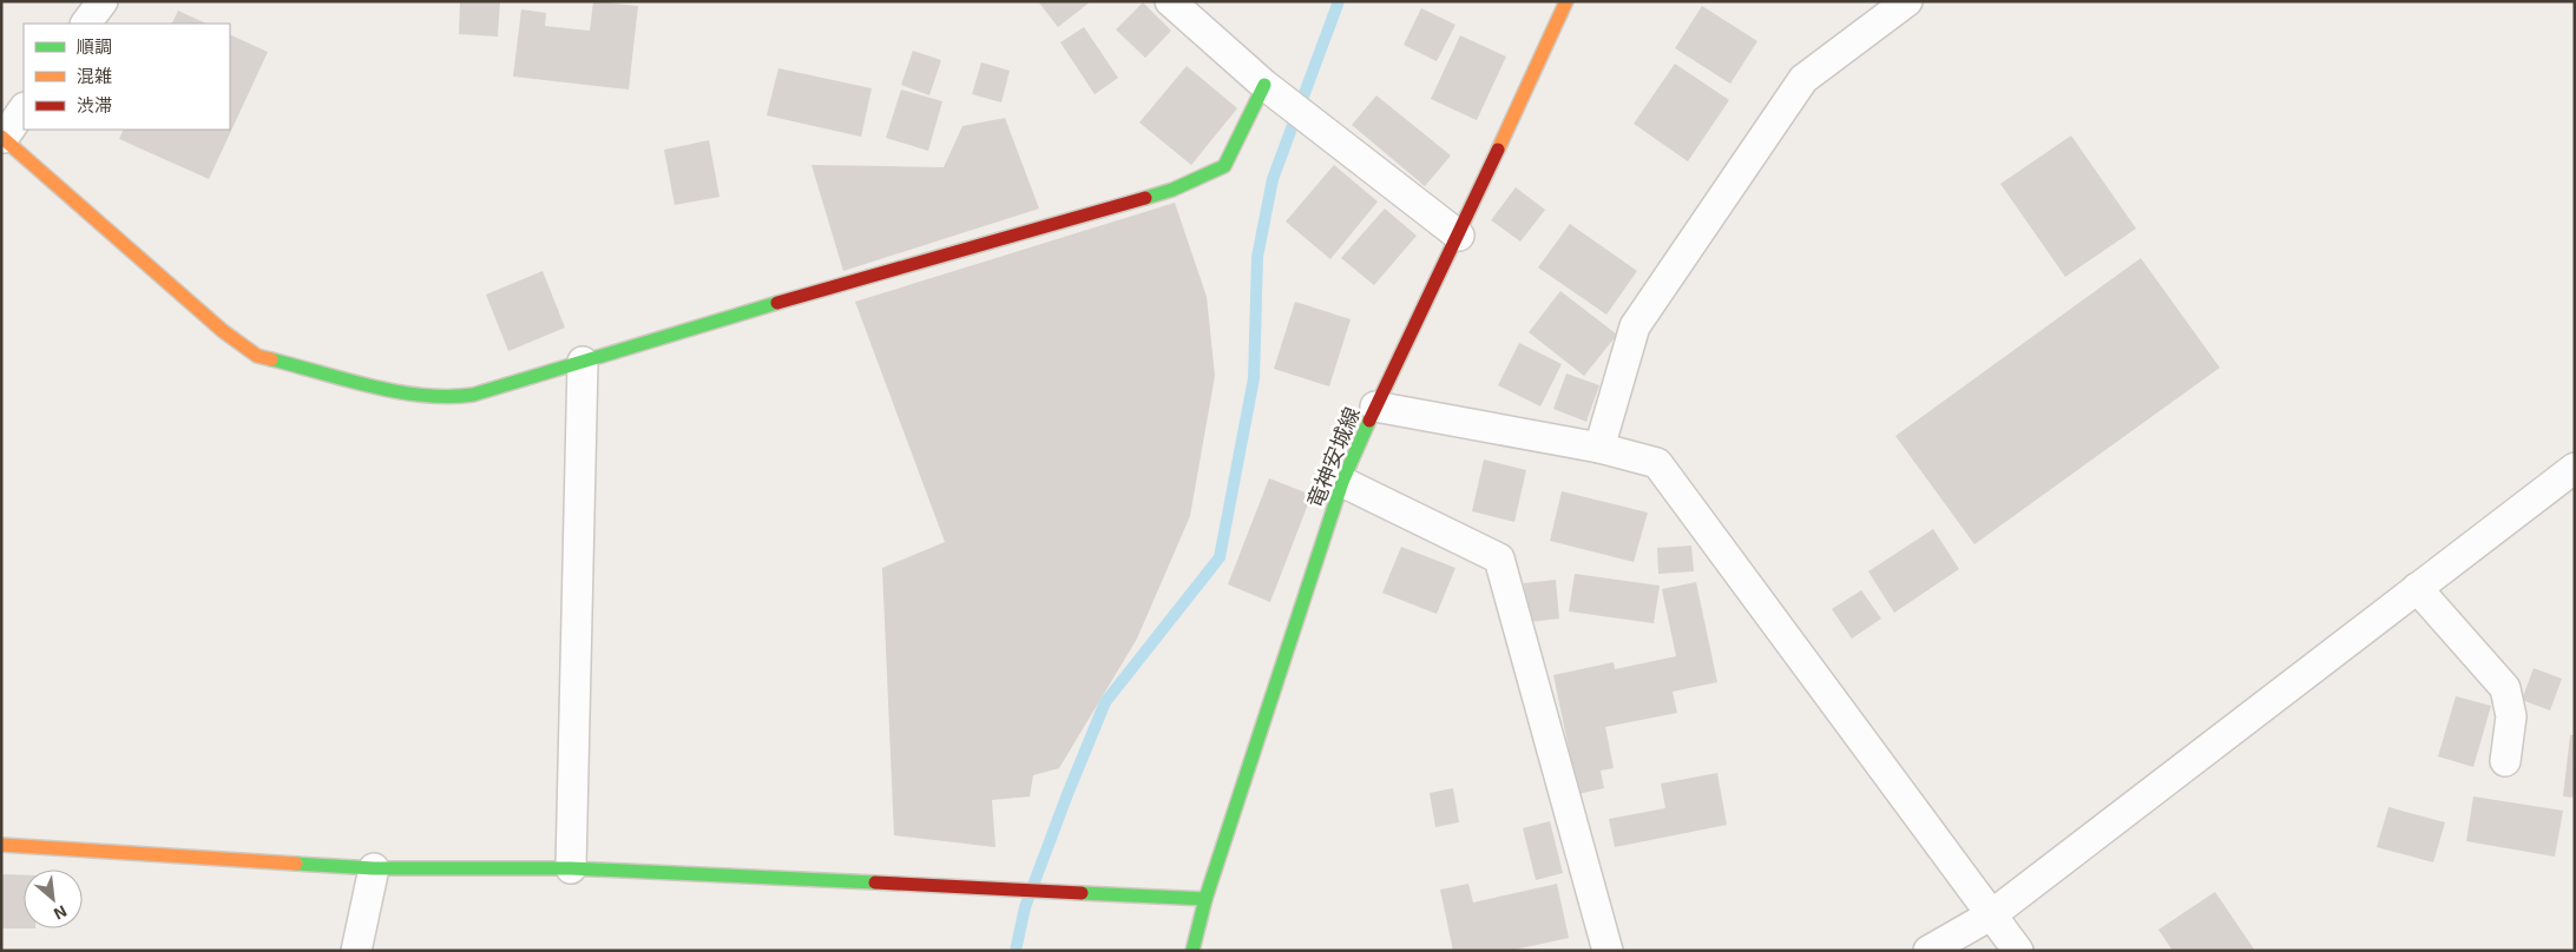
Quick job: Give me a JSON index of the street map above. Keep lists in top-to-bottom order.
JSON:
{
  "streets": {
    "street": ["竜神安城線"]
  },
  "legend": ["順調", "混雑", "渋滞"],
  "north": "bottom right"
}
